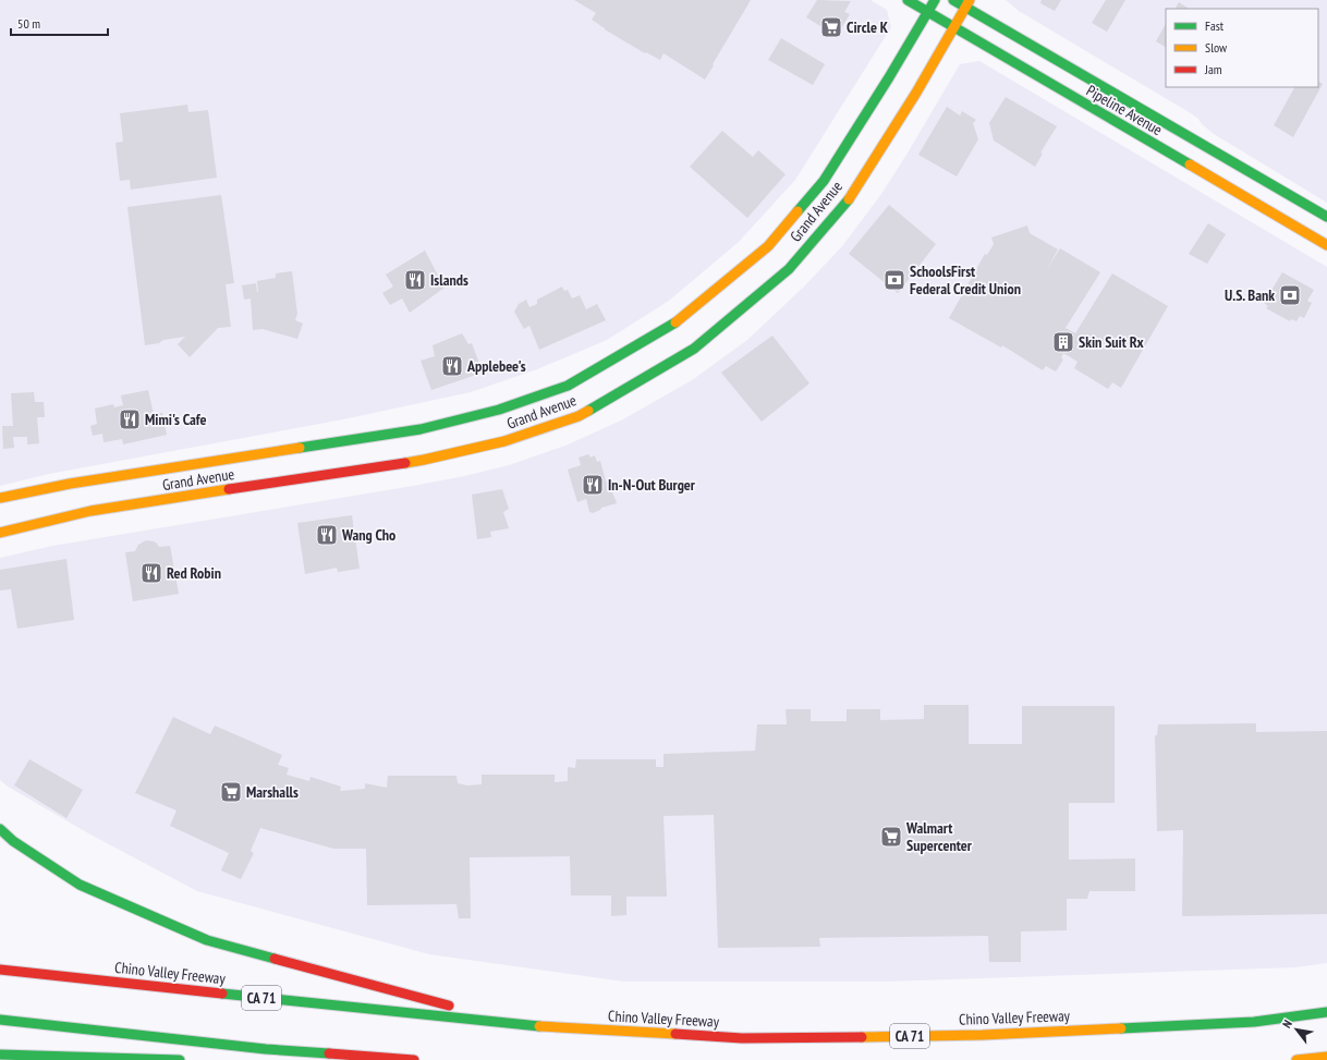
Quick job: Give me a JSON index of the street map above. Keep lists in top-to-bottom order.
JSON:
{
  "streets": {
    "main road": [
      "Pipeline Avenue",
      "Grand Avenue",
      "Chino Valley Freeway",
      "CA 71"
    ]
  },
  "crossings": [
    ["Pipeline Avenue", "Grand Avenue"]
  ],
  "places": {
    "supermarket": ["Circle K", "Marshalls", "Walmart Supercenter"],
    "restaurant": [
      "Islands",
      "Applebee's",
      "Mimi's Cafe",
      "In-N-Out Burger",
      "Wang Cho",
      "Red Robin"
    ],
    "bank": ["SchoolsFirst Federal Credit Union", "U.S. Bank"],
    "building": ["Skin Suit Rx"]
  },
  "legend": ["Fast", "Slow", "Jam"],
  "scale_bar": "50 m",
  "north": "top left"
}
